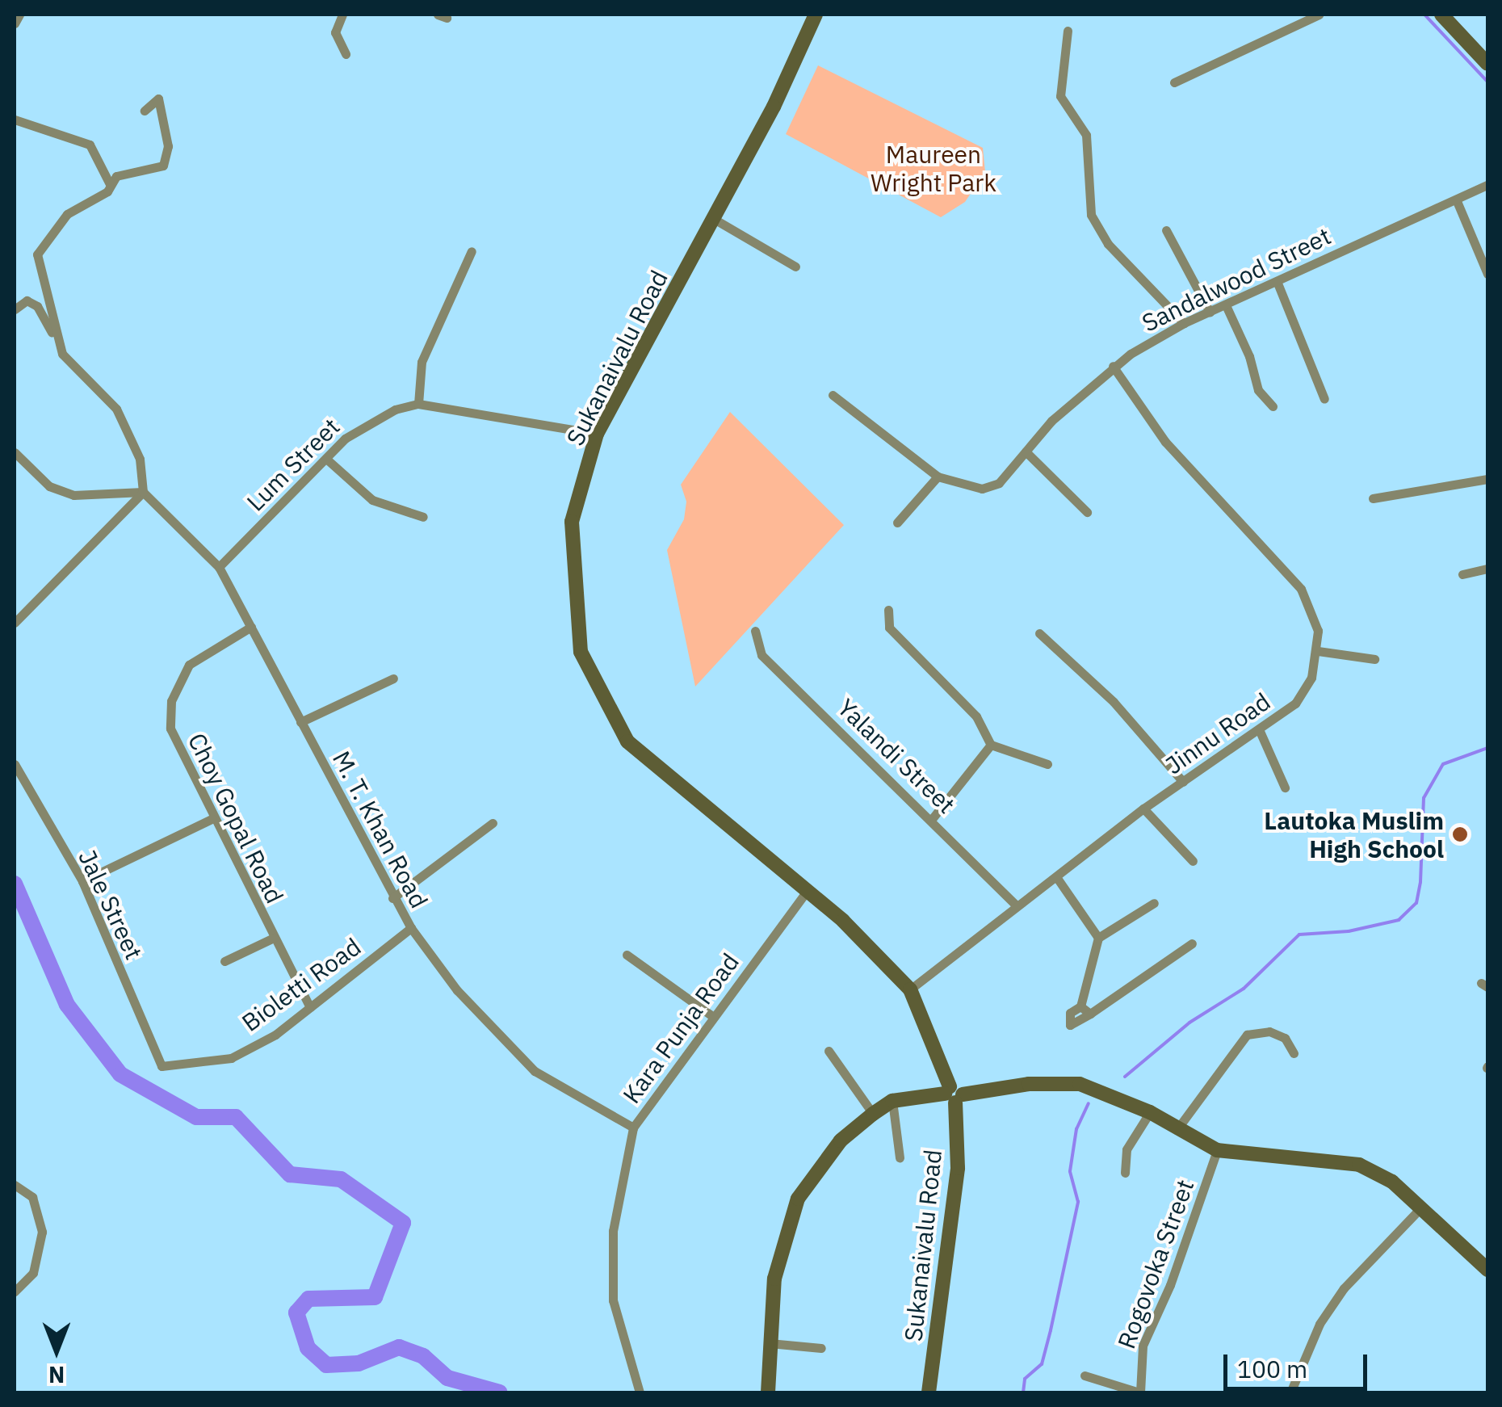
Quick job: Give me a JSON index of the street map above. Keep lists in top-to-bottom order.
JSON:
{
  "streets": {
    "main road": ["Sukanaivalu Road"],
    "street": [
      "Sandalwood Street",
      "Lum Street",
      "Jinnu Road",
      "Yalandi Street",
      "Choy Gopal Road",
      "M. T. Khan Road",
      "Jale Street",
      "Bioletti Road",
      "Kara Punja Road",
      "Rogovoka Street"
    ]
  },
  "crossings": [
    ["Sukanaivalu Road", "Lum Street"],
    ["Sukanaivalu Road", "Jinnu Road"],
    ["Sukanaivalu Road", "Kara Punja Road"],
    ["Lum Street", "M. T. Khan Road"],
    ["Jinnu Road", "Yalandi Street"],
    ["Choy Gopal Road", "M. T. Khan Road"],
    ["Choy Gopal Road", "Bioletti Road"],
    ["M. T. Khan Road", "Bioletti Road"],
    ["M. T. Khan Road", "Kara Punja Road"],
    ["Jale Street", "Bioletti Road"]
  ],
  "parks": ["Maureen Wright Park"],
  "places": ["Lautoka Muslim High School"],
  "scale_bar": "100 m",
  "north": "bottom"
}
